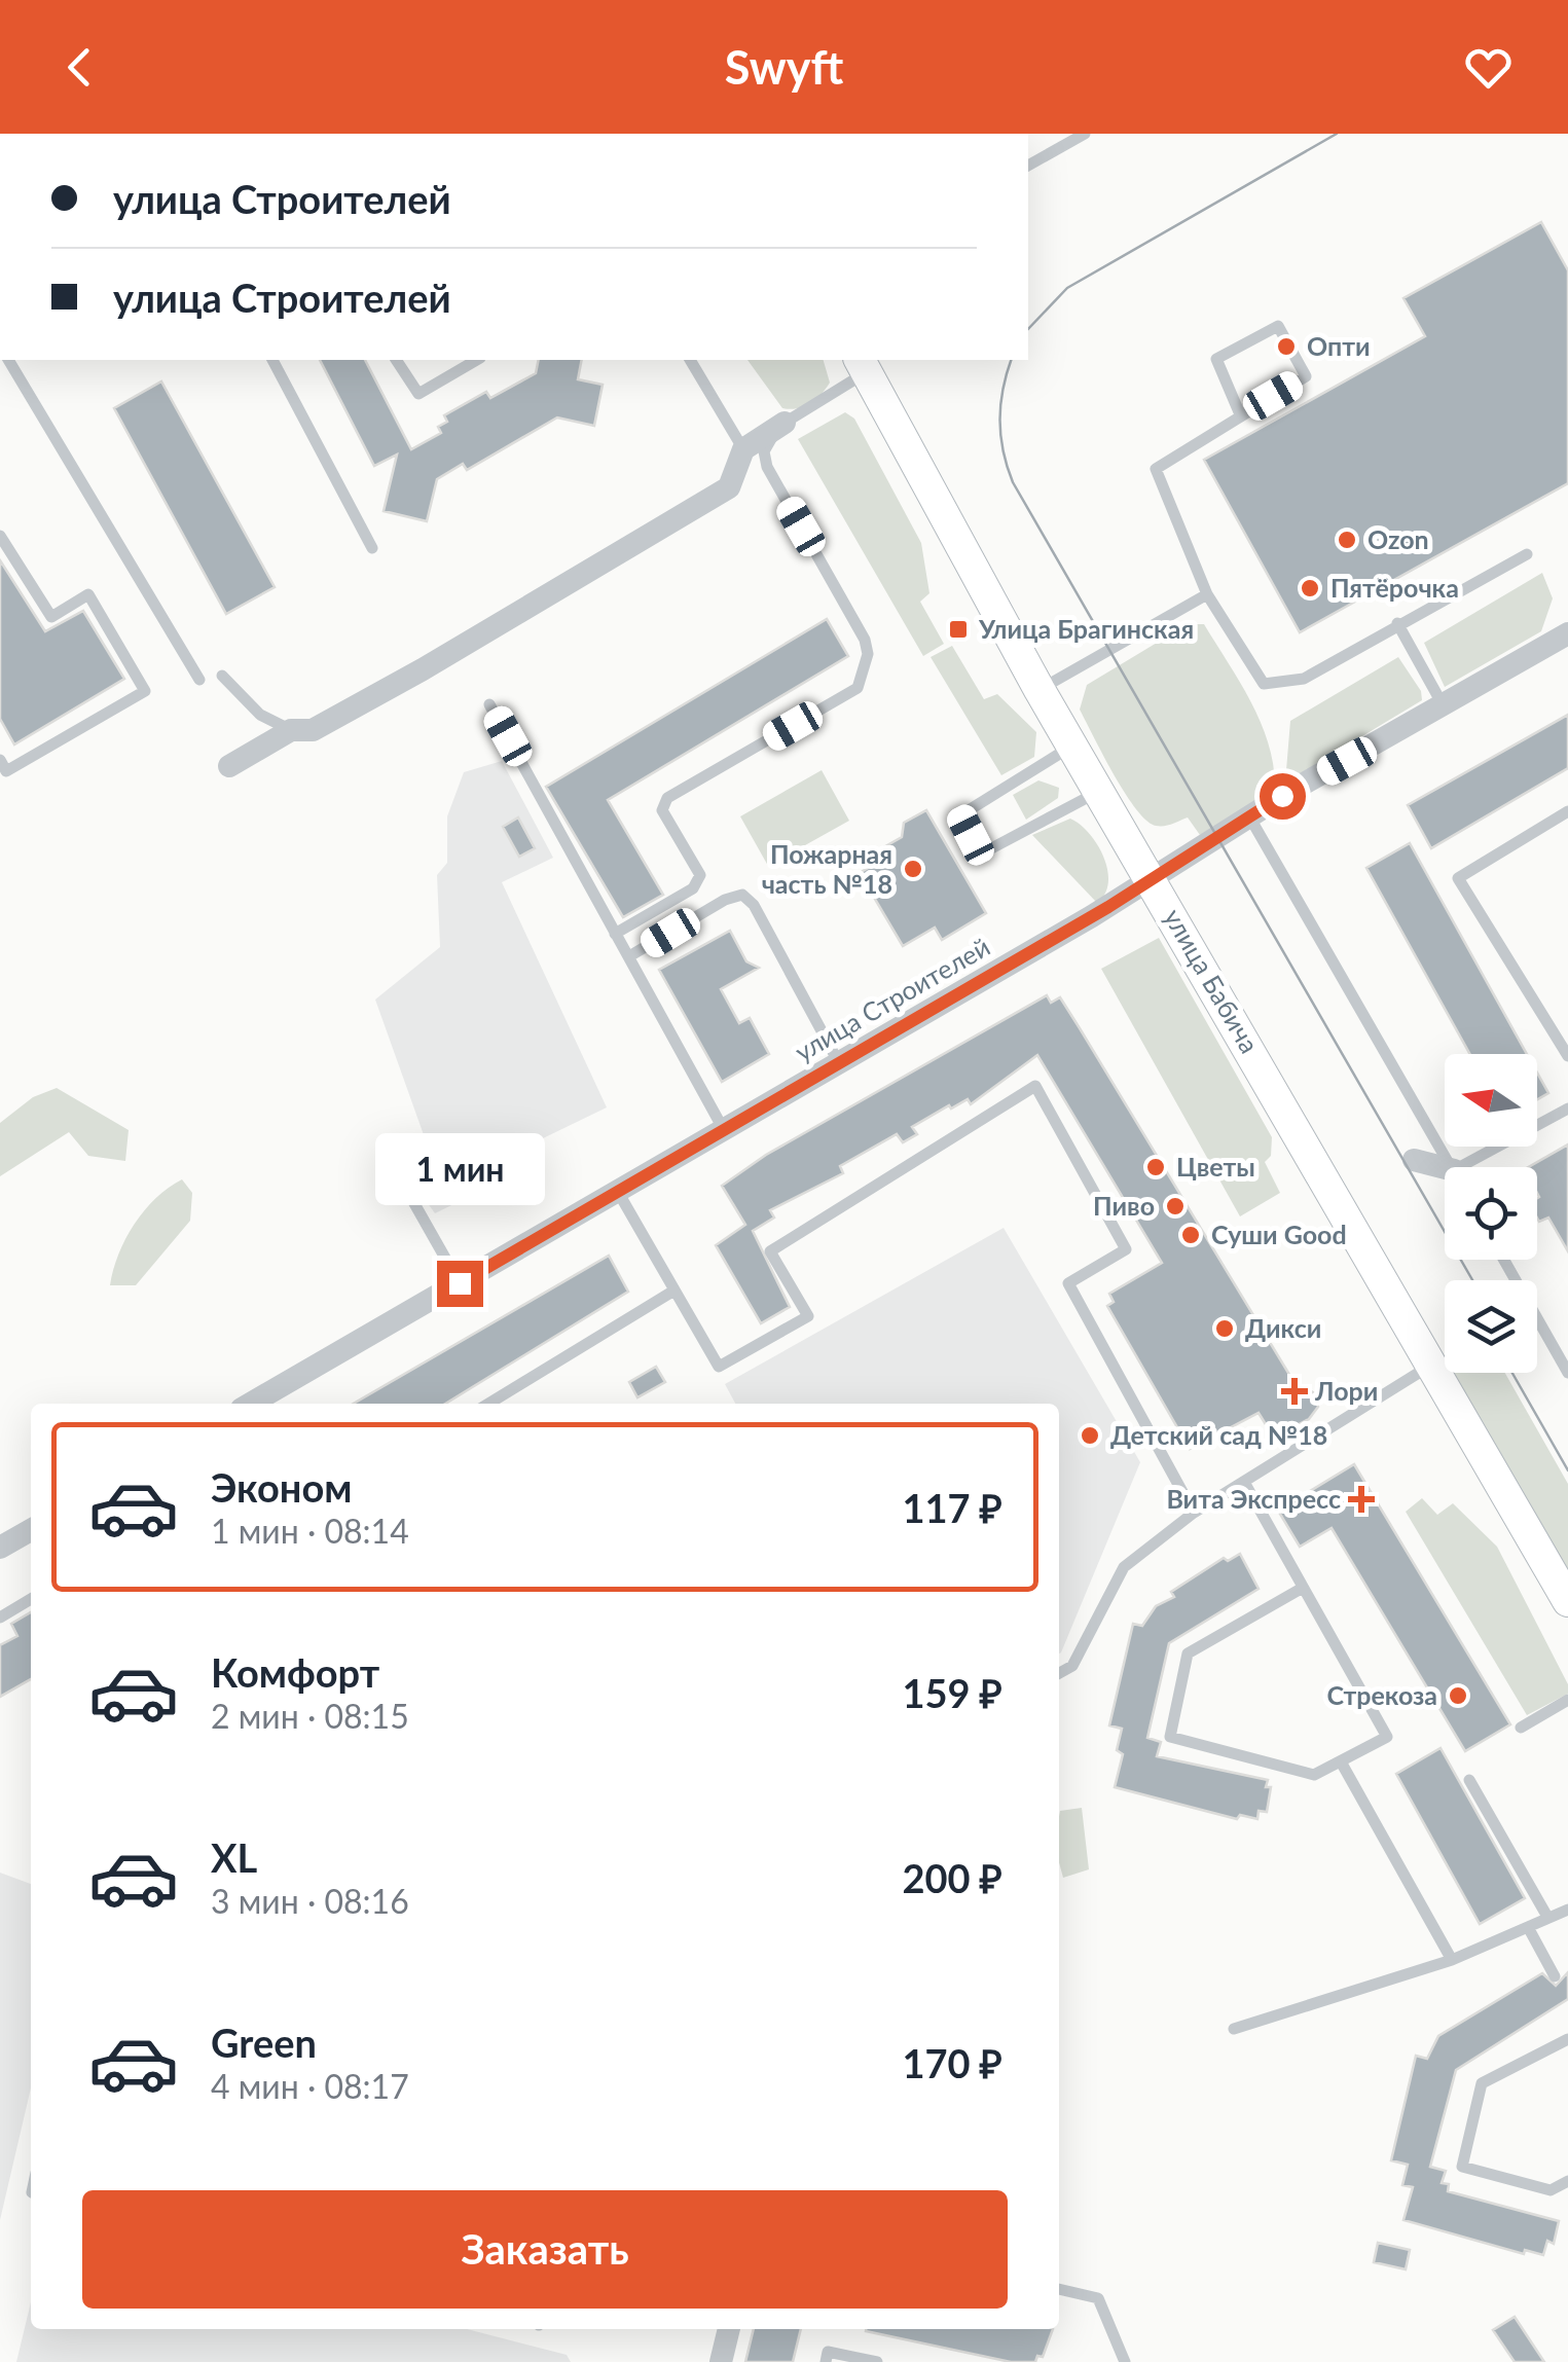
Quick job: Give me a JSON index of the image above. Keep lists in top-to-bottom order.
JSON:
{
  "streets": {
    "street": ["улица Бабича", "улица Строителей"]
  },
  "crossings": [
    ["улица Бабича", "улица Строителей"]
  ],
  "places": {
    "other": [
      "Опти",
      "Ozon",
      "Пятёрочка",
      "Пожарная часть №18",
      "Цветы",
      "Пиво",
      "Суши Good",
      "Дикси",
      "Детский сад №18",
      "Стрекоза"
    ],
    "transit": ["Улица Брагинская"],
    "health": ["Лори", "Вита Экспресс"]
  },
  "north": "left",
  "page": {
    "header": "Swyft",
    "banner": ["улица Строителей", "улица Строителей"],
    "bubble": "1 мин",
    "list": [
      {
        "name": "Эконом",
        "note": "1 мин · 08:14",
        "value": "117 ₽"
      },
      {
        "name": "Комфорт",
        "note": "2 мин · 08:15",
        "value": "159 ₽"
      },
      {
        "name": "XL",
        "note": "3 мин · 08:16",
        "value": "200 ₽"
      },
      {
        "name": "Green",
        "note": "4 мин · 08:17",
        "value": "170 ₽"
      }
    ],
    "buttons": "Заказать"
  }
}
